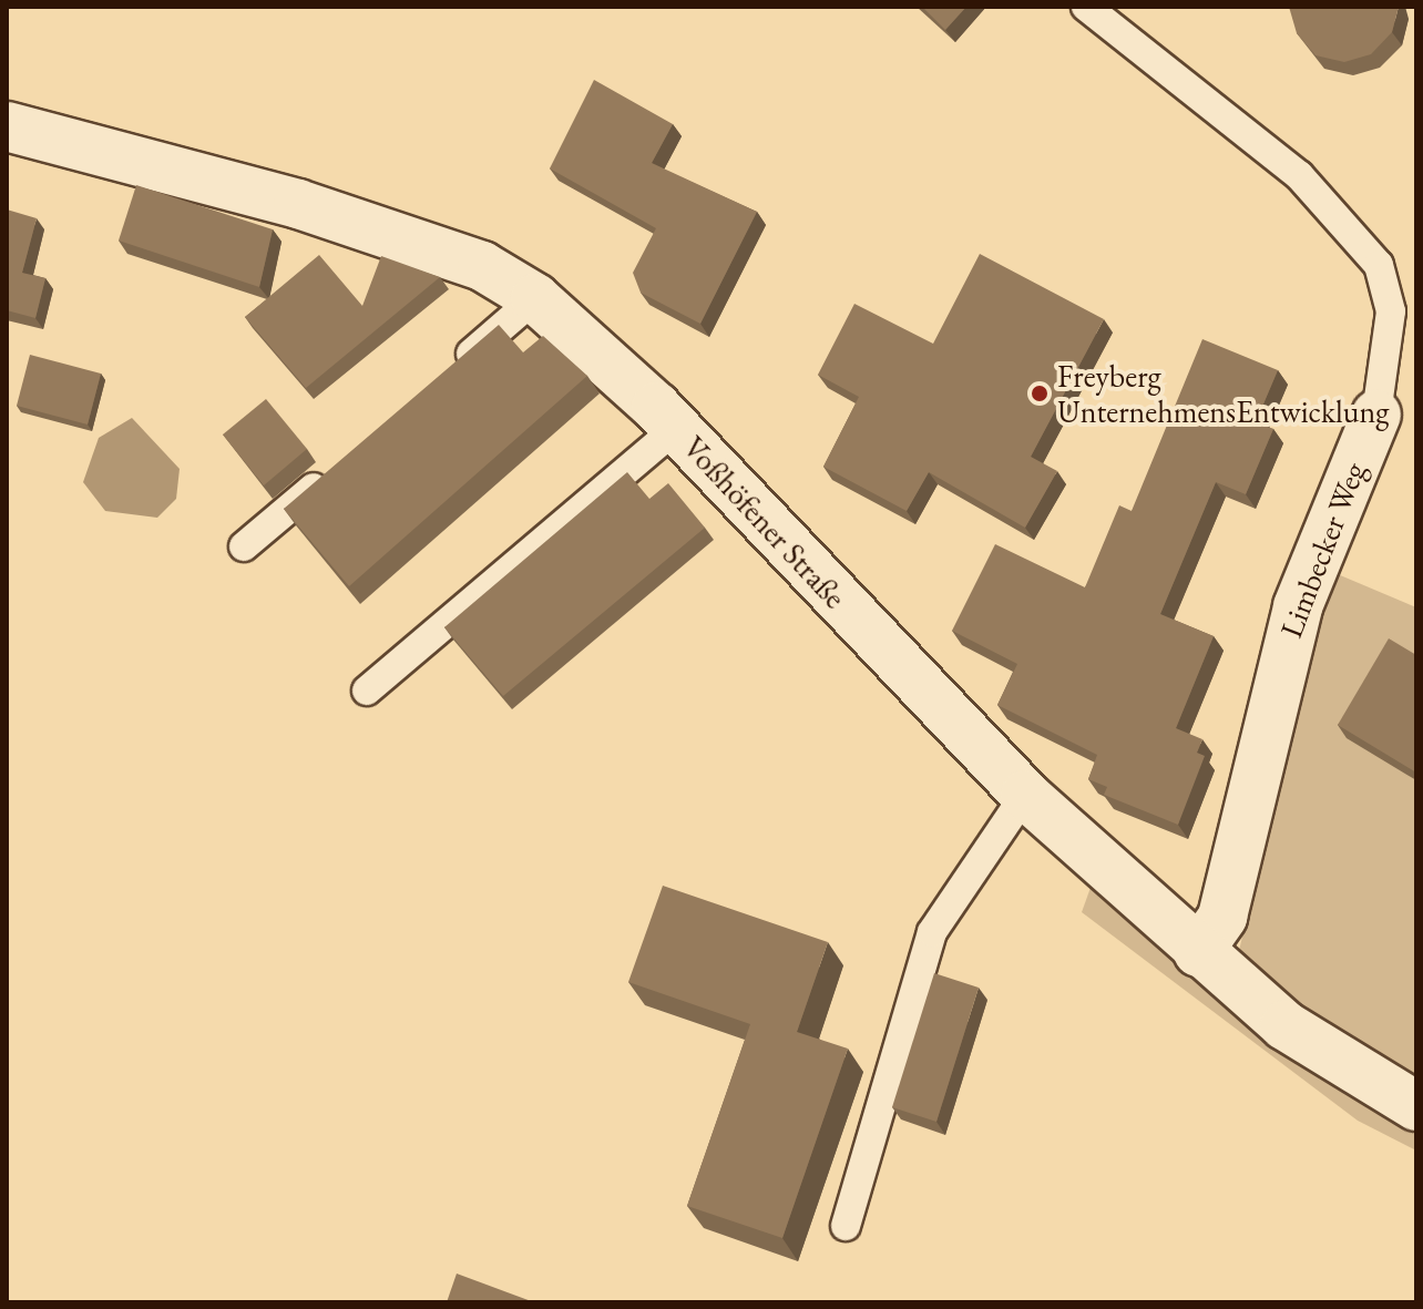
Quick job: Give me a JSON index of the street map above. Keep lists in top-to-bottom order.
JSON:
{
  "streets": {
    "street": ["Voßhöfener Straße", "Limbecker Weg"]
  },
  "crossings": [
    ["Voßhöfener Straße", "Limbecker Weg"]
  ],
  "places": ["Freyberg UnternehmensEntwicklung"]
}
